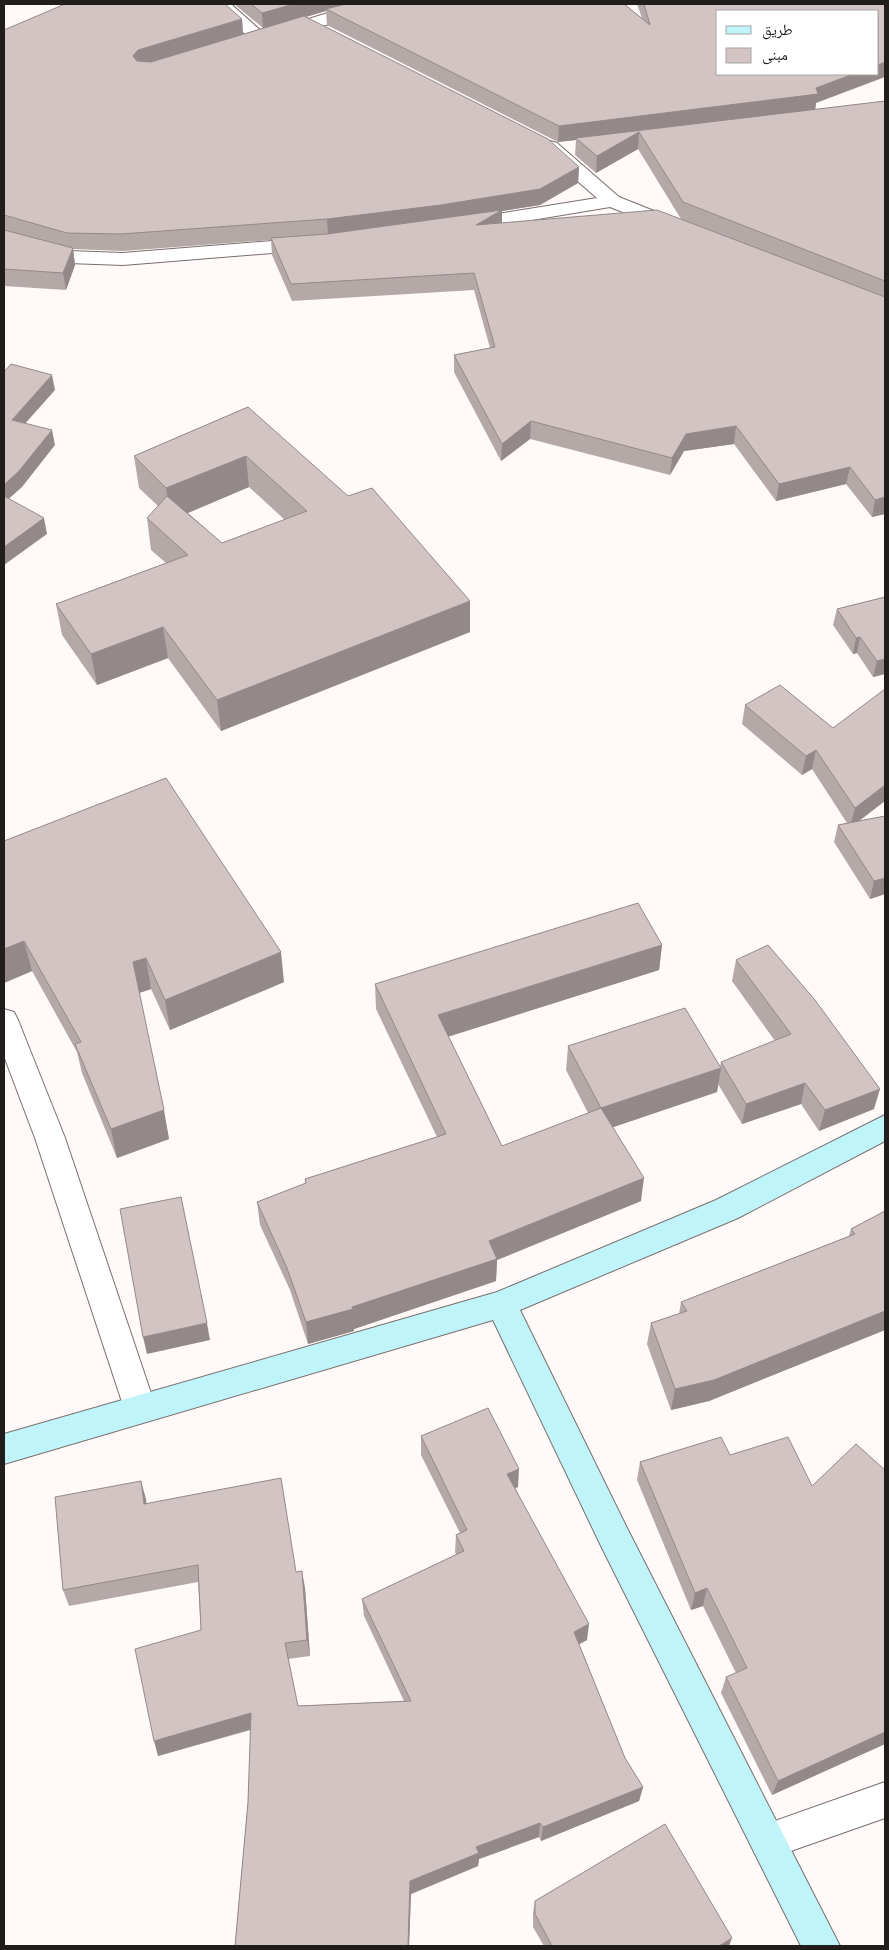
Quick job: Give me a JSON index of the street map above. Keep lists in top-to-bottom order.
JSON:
{
  "legend": ["طريق", "مبنى"]
}
